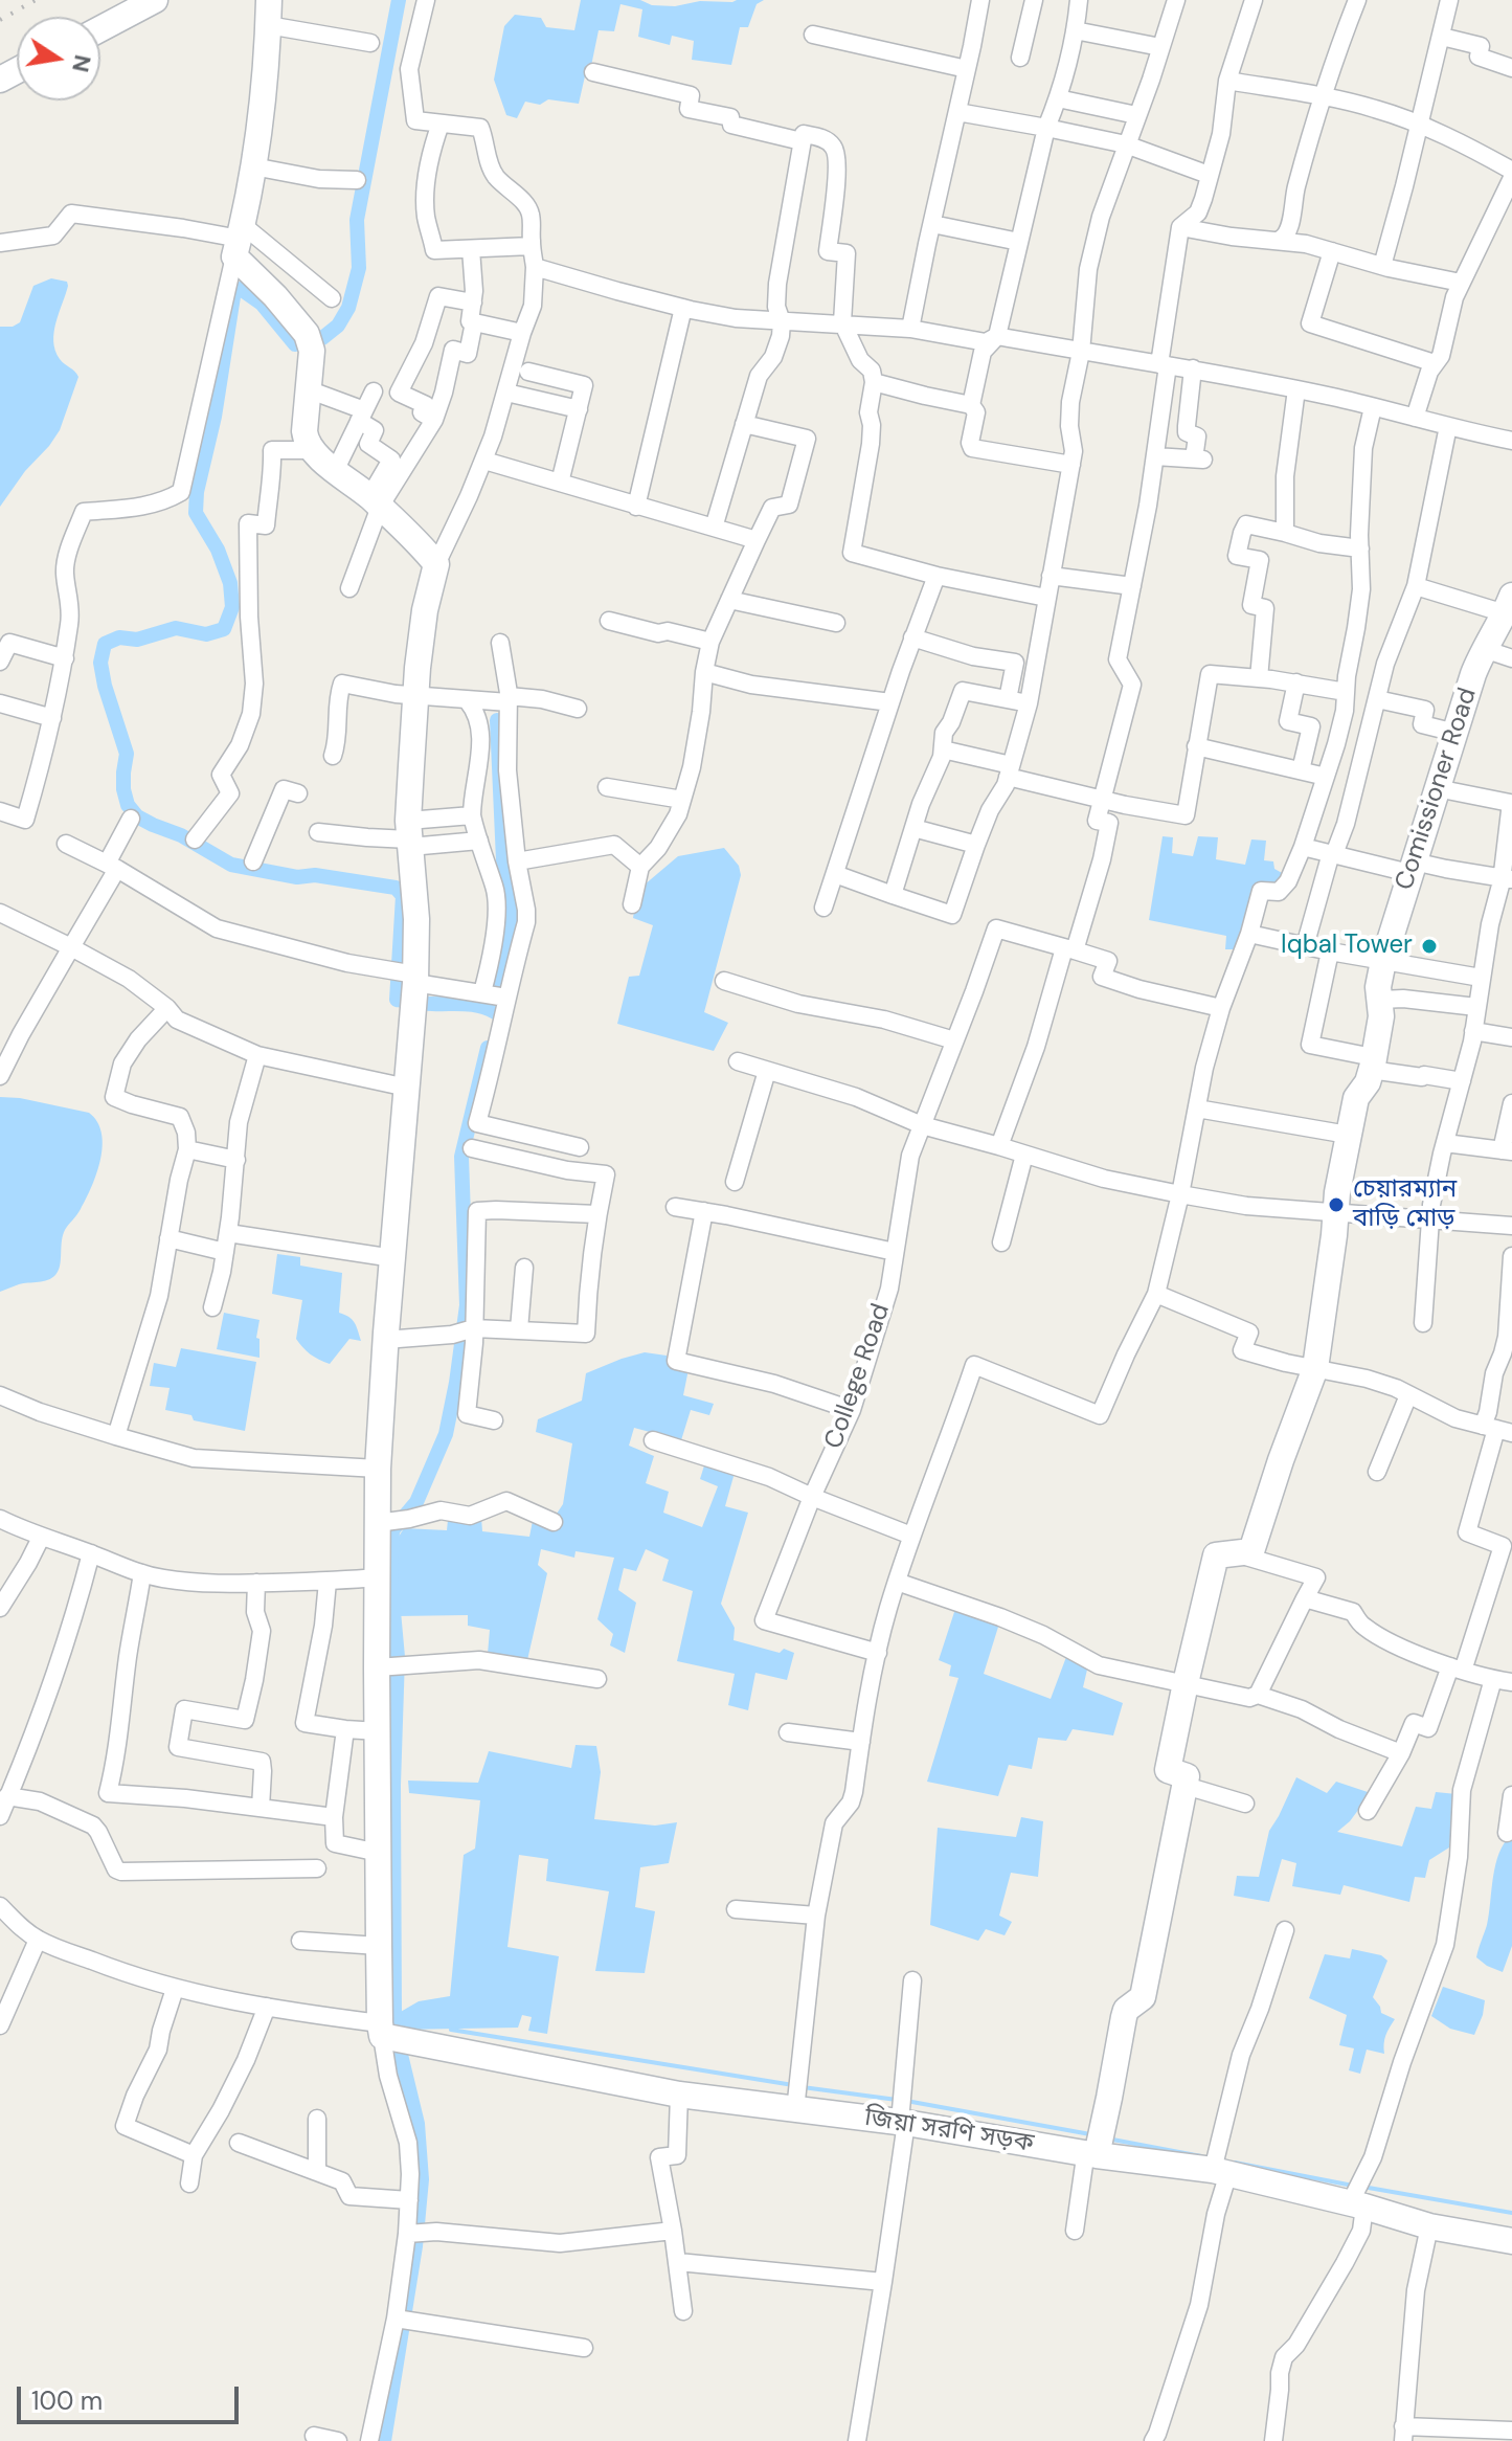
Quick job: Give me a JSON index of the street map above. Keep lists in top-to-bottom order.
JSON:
{
  "streets": {
    "main road": ["Comissioner Road", "জিয়া সরণি সড়ক"],
    "street": ["College Road"]
  },
  "places": ["Iqbal Tower", "চেয়ারম্যান বাড়ি মোড়"],
  "scale_bar": "100 m",
  "north": "right"
}
